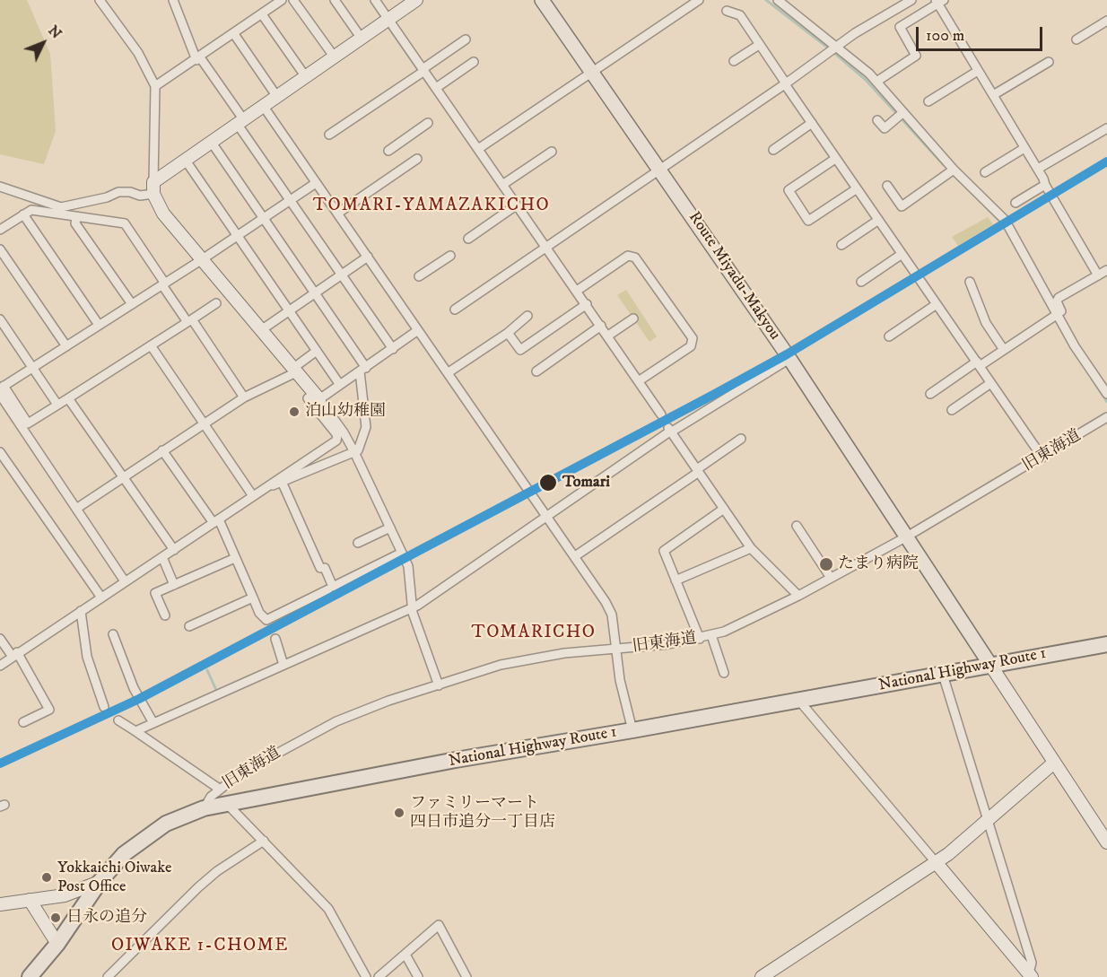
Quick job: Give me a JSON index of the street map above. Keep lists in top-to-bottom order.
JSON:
{
  "streets": {
    "highway": ["National Highway Route 1"],
    "main road": ["Route Miyadu-Makyou"],
    "street": ["旧東海道"]
  },
  "crossings": [
    ["Route Miyadu-Makyou", "旧東海道"],
    ["Route Miyadu-Makyou", "National Highway Route 1"],
    ["旧東海道", "National Highway Route 1"]
  ],
  "districts": ["TOMARI-YAMAZAKICHO", "TOMARICHO", "OIWAKE 1-CHOME"],
  "places": [
    "泊山幼稚園",
    "Tomari",
    "たまり病院",
    "ファミリーマート 四日市追分一丁目店",
    "Yokkaichi Oiwake Post Office",
    "日永の追分"
  ],
  "scale_bar": "100 m",
  "north": "top right"
}
